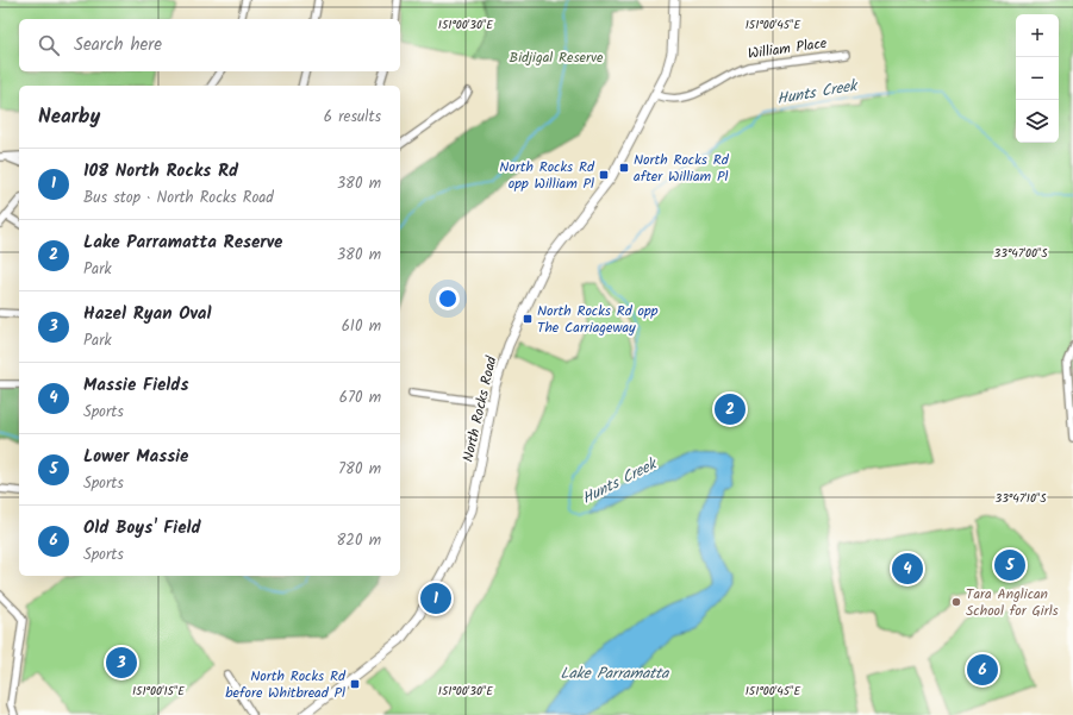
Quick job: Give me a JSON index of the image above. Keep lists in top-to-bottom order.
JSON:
{
  "streets": {
    "main road": ["North Rocks Road"],
    "street": ["William Place"]
  },
  "crossings": [
    ["William Place", "North Rocks Road"]
  ],
  "water": ["Hunts Creek", "Lake Parramatta"],
  "parks": ["Bidjigal Reserve"],
  "places": {
    "transit": [
      "North Rocks Rd after William Pl",
      "North Rocks Rd opp William Pl",
      "North Rocks Rd opp The Carriageway",
      "North Rocks Rd before Whitbread Pl"
    ],
    "other": ["Tara Anglican School for Girls"]
  },
  "page": {
    "map_buttons": ["+", "−"],
    "search": "Search here",
    "heading": ["Nearby", "6 results"],
    "list": [
      {
        "mark": "1",
        "name": "108 North Rocks Rd",
        "note": "Bus stop · North Rocks Road",
        "value": "380 m"
      },
      {
        "mark": "2",
        "name": "Lake Parramatta Reserve",
        "note": "Park",
        "value": "380 m"
      },
      {
        "mark": "3",
        "name": "Hazel Ryan Oval",
        "note": "Park",
        "value": "610 m"
      },
      {
        "mark": "4",
        "name": "Massie Fields",
        "note": "Sports",
        "value": "670 m"
      },
      {
        "mark": "5",
        "name": "Lower Massie",
        "note": "Sports",
        "value": "780 m"
      },
      {
        "mark": "6",
        "name": "Old Boys' Field",
        "note": "Sports",
        "value": "820 m"
      }
    ],
    "pins": [
      "2",
      "5",
      "4",
      "1",
      "3",
      "6"
    ]
  },
  "coordinates": [
    "151°00'30\"E",
    "151°00'45\"E",
    "33°47'00\"S",
    "33°47'10\"S",
    "151°00'15\"E"
  ]
}
